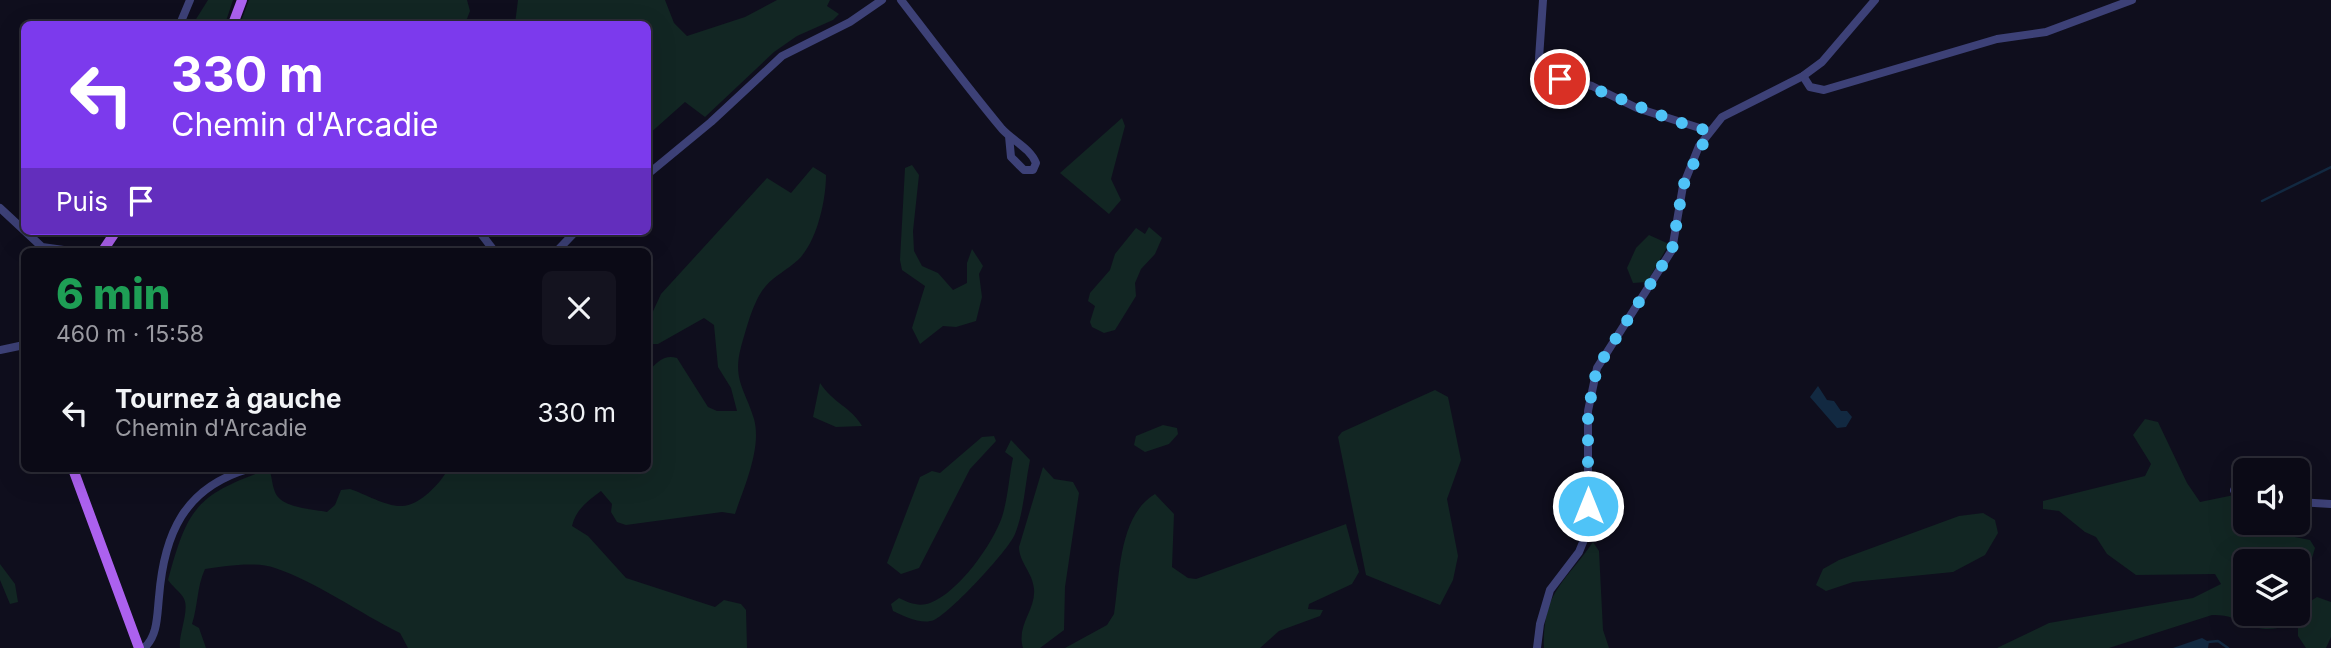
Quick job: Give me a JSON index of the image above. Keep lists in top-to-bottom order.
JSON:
{
  "page": {
    "turn": ["330 m", "Chemin d'Arcadie"],
    "then": "Puis",
    "heading": ["6 min", "460 m · 15:58"],
    "list": [
      {
        "name": "Tournez à gauche",
        "note": "Chemin d'Arcadie",
        "value": "330 m"
      }
    ]
  }
}
